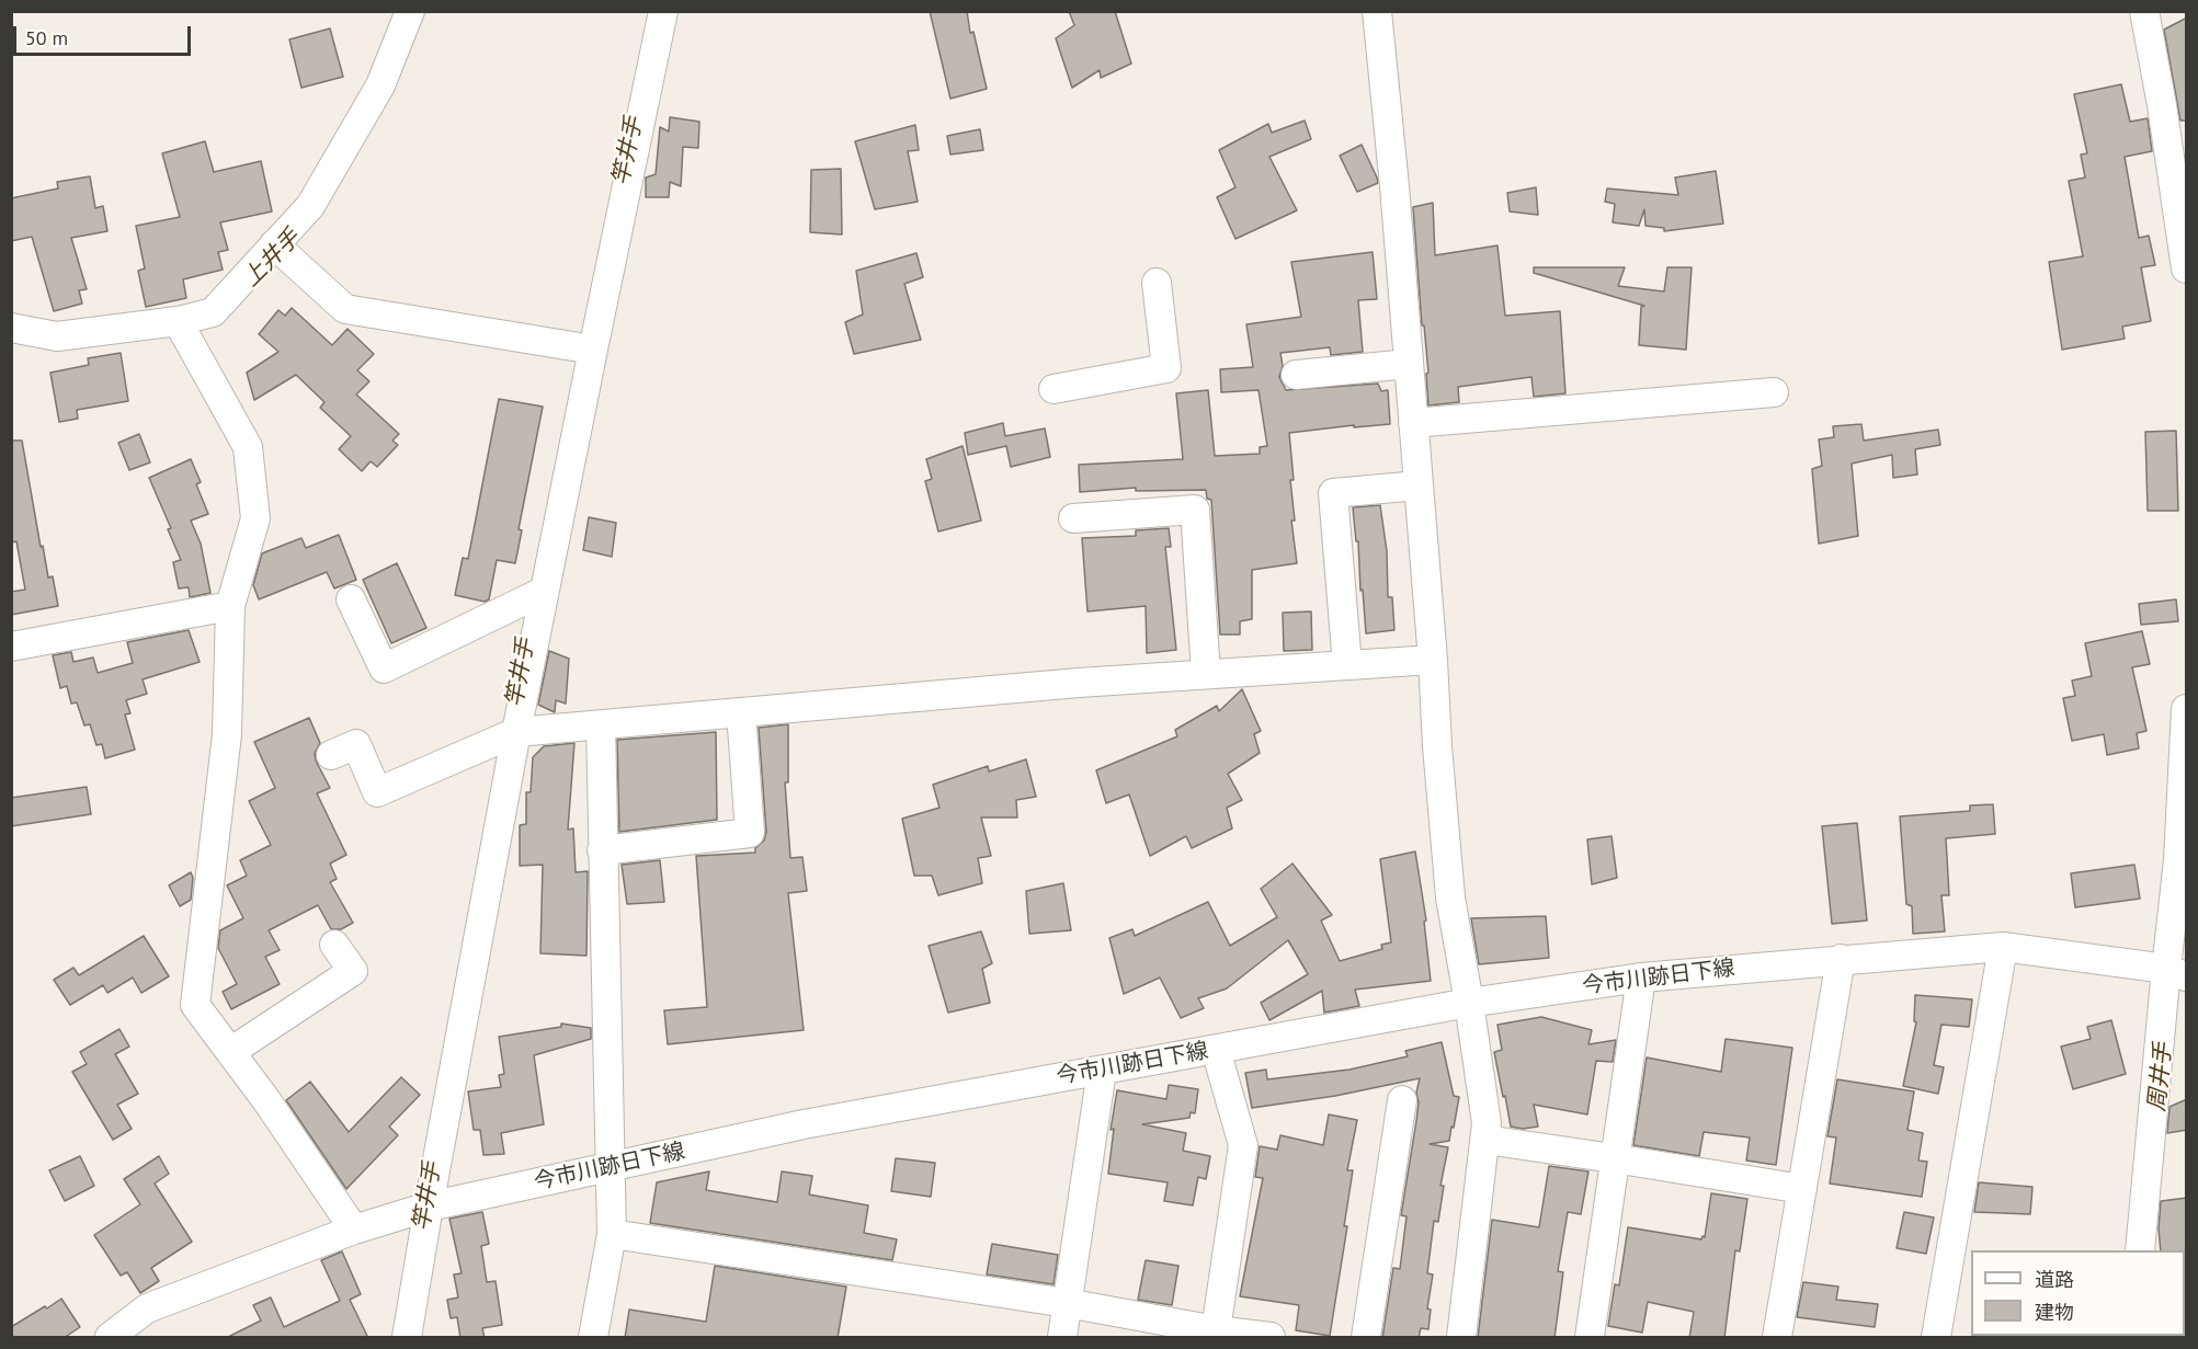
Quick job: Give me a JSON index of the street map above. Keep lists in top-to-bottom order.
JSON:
{
  "streets": {
    "street": ["今市川跡日下線"]
  },
  "water": ["竿井手", "上井手", "周井手"],
  "legend": ["道路", "建物"],
  "scale_bar": "50 m"
}
